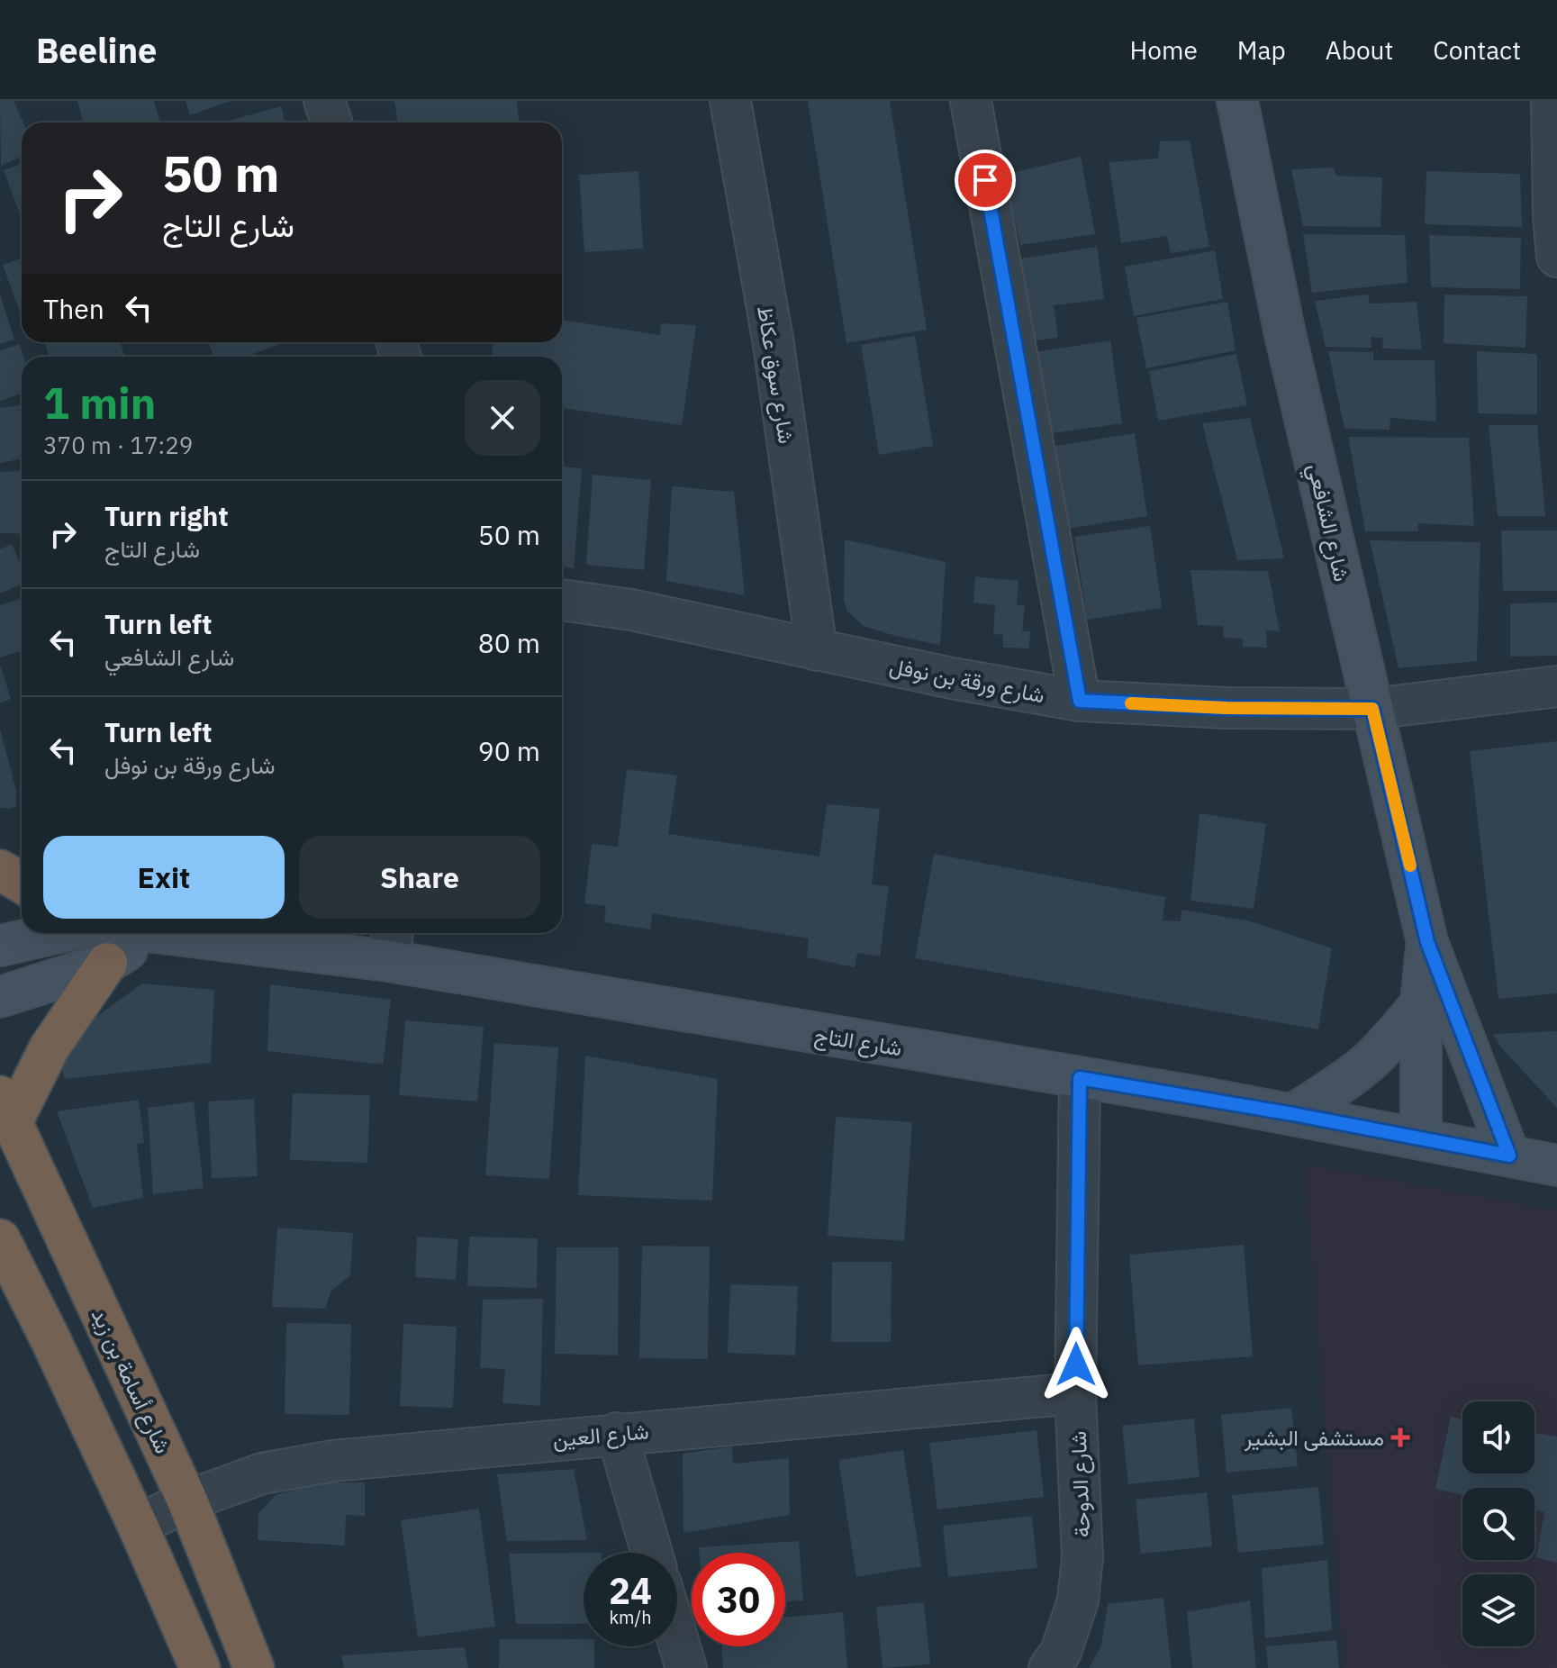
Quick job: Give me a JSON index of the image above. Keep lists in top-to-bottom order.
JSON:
{
  "streets": {
    "highway": ["شارع أسامة بن زيد"],
    "street": [
      "شارع سوق عكاظ",
      "شارع الشافعي",
      "شارع ورقة بن نوفل",
      "شارع التاج",
      "شارع العين",
      "شارع الدوحة"
    ]
  },
  "crossings": [
    ["شارع سوق عكاظ", "شارع ورقة بن نوفل"],
    ["شارع الشافعي", "شارع ورقة بن نوفل"],
    ["شارع الشافعي", "شارع التاج"],
    ["شارع التاج", "شارع الدوحة"],
    ["شارع أسامة بن زيد", "شارع العين"],
    ["شارع العين", "شارع الدوحة"]
  ],
  "places": {
    "health": ["مستشفى البشير"]
  },
  "page": {
    "header": "Beeline",
    "nav": [
      "Home",
      "Map",
      "About",
      "Contact"
    ],
    "turn": ["50 m", "شارع التاج"],
    "then": "Then",
    "heading": ["1 min", "370 m · 17:29"],
    "list": [
      {
        "name": "Turn right",
        "note": "شارع التاج",
        "value": "50 m"
      },
      {
        "name": "Turn left",
        "note": "شارع الشافعي",
        "value": "80 m"
      },
      {
        "name": "Turn left",
        "note": "شارع ورقة بن نوفل",
        "value": "90 m"
      }
    ],
    "buttons": ["Exit", "Share"],
    "speed": "24 km/h",
    "limit": "30"
  }
}
